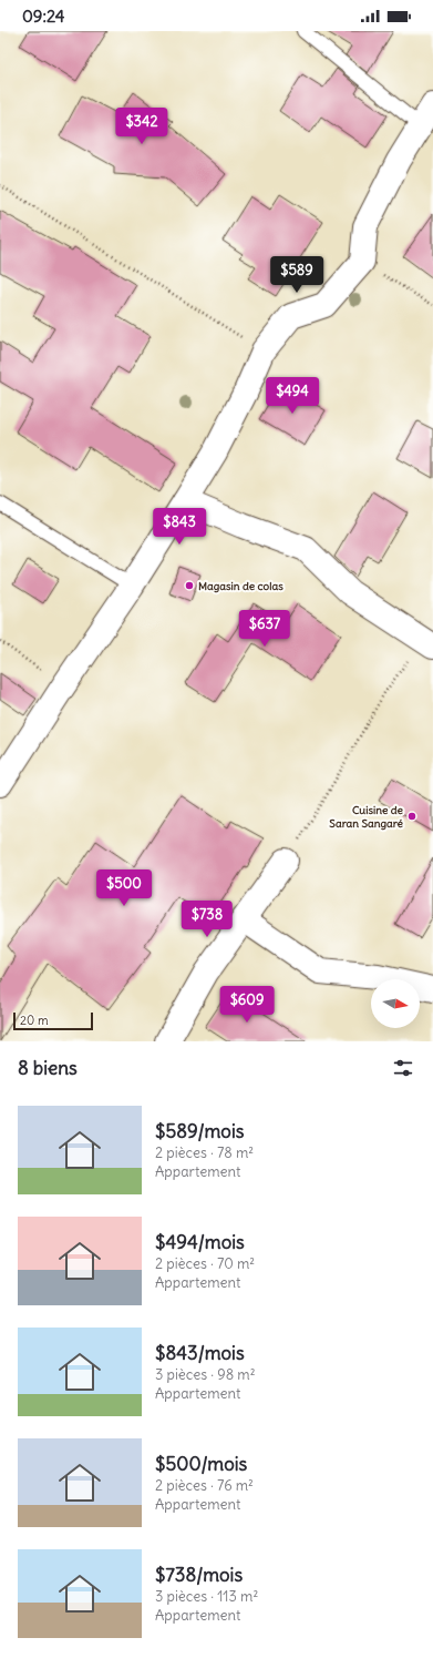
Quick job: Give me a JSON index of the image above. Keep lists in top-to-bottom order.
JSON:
{
  "places": ["Magasin de colas", "Cuisine de Saran Sangaré"],
  "scale_bar": "20 m",
  "north": "right",
  "page": {
    "status": "09:24",
    "price": [
      "$342",
      "$589",
      "$494",
      "$843",
      "$637",
      "$500",
      "$738",
      "$609"
    ],
    "scale": "20 m",
    "heading": "8 biens",
    "list": [
      {
        "name": "$589/mois",
        "note": "2 pièces · 78 m² · Appartement"
      },
      {
        "name": "$494/mois",
        "note": "2 pièces · 70 m² · Appartement"
      },
      {
        "name": "$843/mois",
        "note": "3 pièces · 98 m² · Appartement"
      },
      {
        "name": "$500/mois",
        "note": "2 pièces · 76 m² · Appartement"
      },
      {
        "name": "$738/mois",
        "note": "3 pièces · 113 m² · Appartement"
      }
    ]
  }
}
